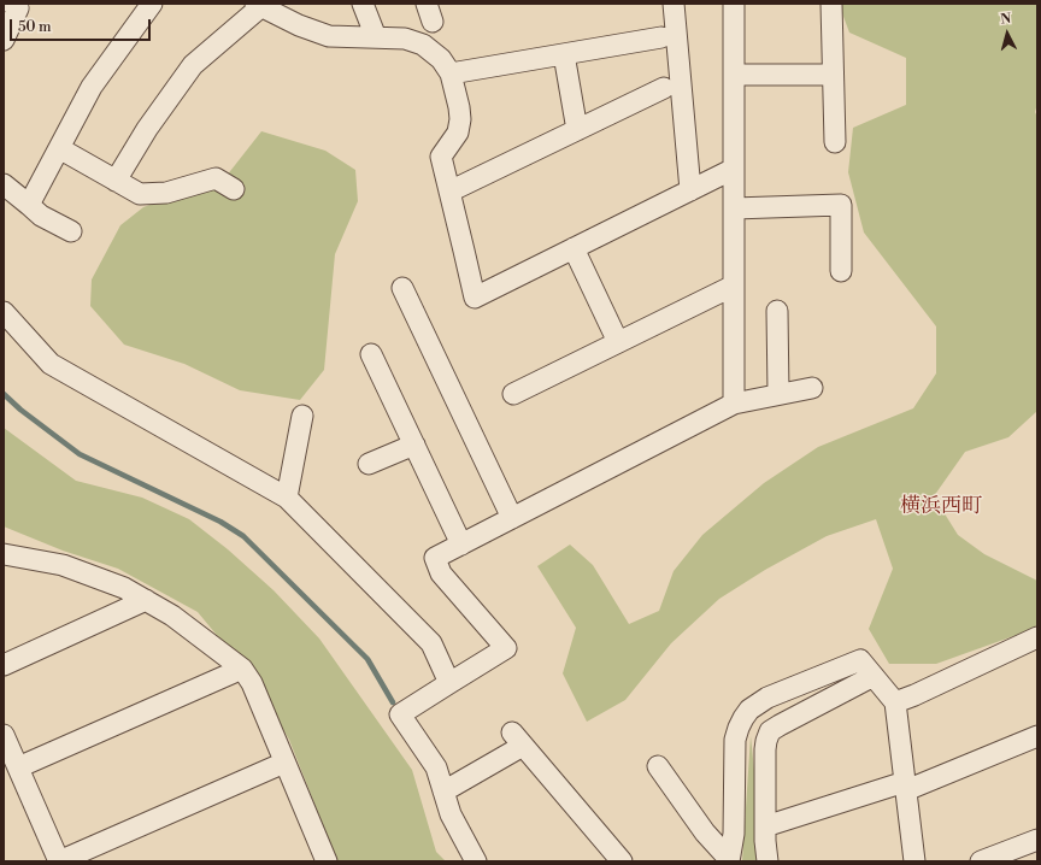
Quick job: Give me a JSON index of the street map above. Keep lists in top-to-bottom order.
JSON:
{
  "districts": ["横浜西町"],
  "scale_bar": "50 m",
  "north": "top"
}
